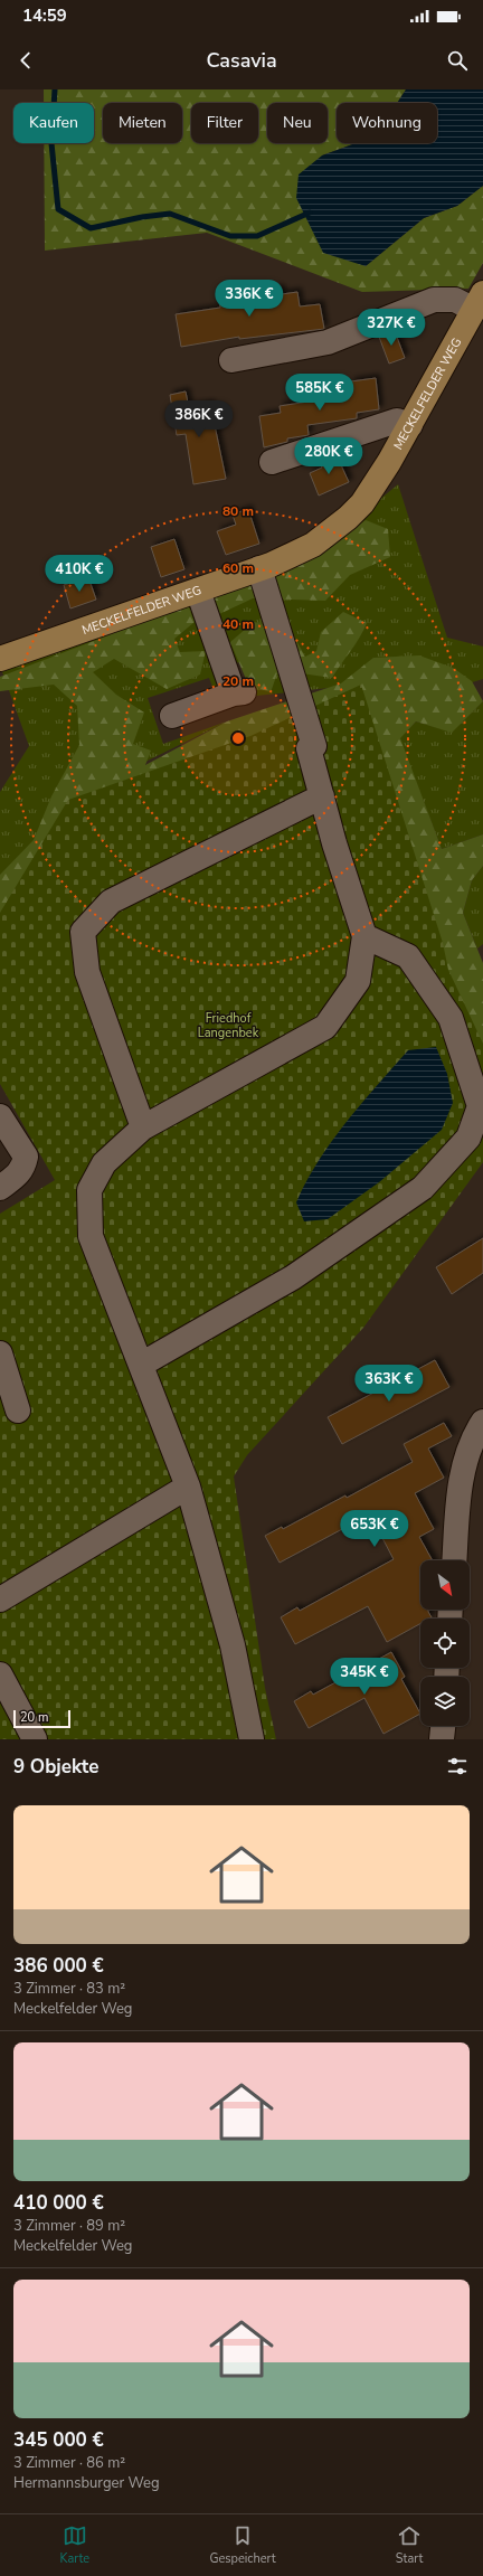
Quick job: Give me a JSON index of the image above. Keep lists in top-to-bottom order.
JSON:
{
  "streets": {
    "main road": ["MECKELFELDER WEG"]
  },
  "parks": ["Friedhof Langenbek"],
  "scale_bar": "20 m",
  "north": "bottom right",
  "page": {
    "status": "14:59",
    "header": "Casavia",
    "chip": [
      "Kaufen",
      "Mieten",
      "Filter",
      "Neu",
      "Wohnung"
    ],
    "price": [
      "336K €",
      "327K €",
      "585K €",
      "386K €",
      "280K €",
      "410K €",
      "363K €",
      "653K €",
      "345K €"
    ],
    "scale": "20 m",
    "heading": "9 Objekte",
    "list": [
      {
        "name": "386 000 €",
        "note": "3 Zimmer · 83 m² · Meckelfelder Weg"
      },
      {
        "name": "410 000 €",
        "note": "3 Zimmer · 89 m² · Meckelfelder Weg"
      },
      {
        "name": "345 000 €",
        "note": "3 Zimmer · 86 m² · Hermannsburger Weg"
      }
    ],
    "tabs": ["Karte", "Gespeichert", "Start"]
  },
  "rings": [
    "80 m",
    "60 m",
    "40 m",
    "20 m"
  ]
}
